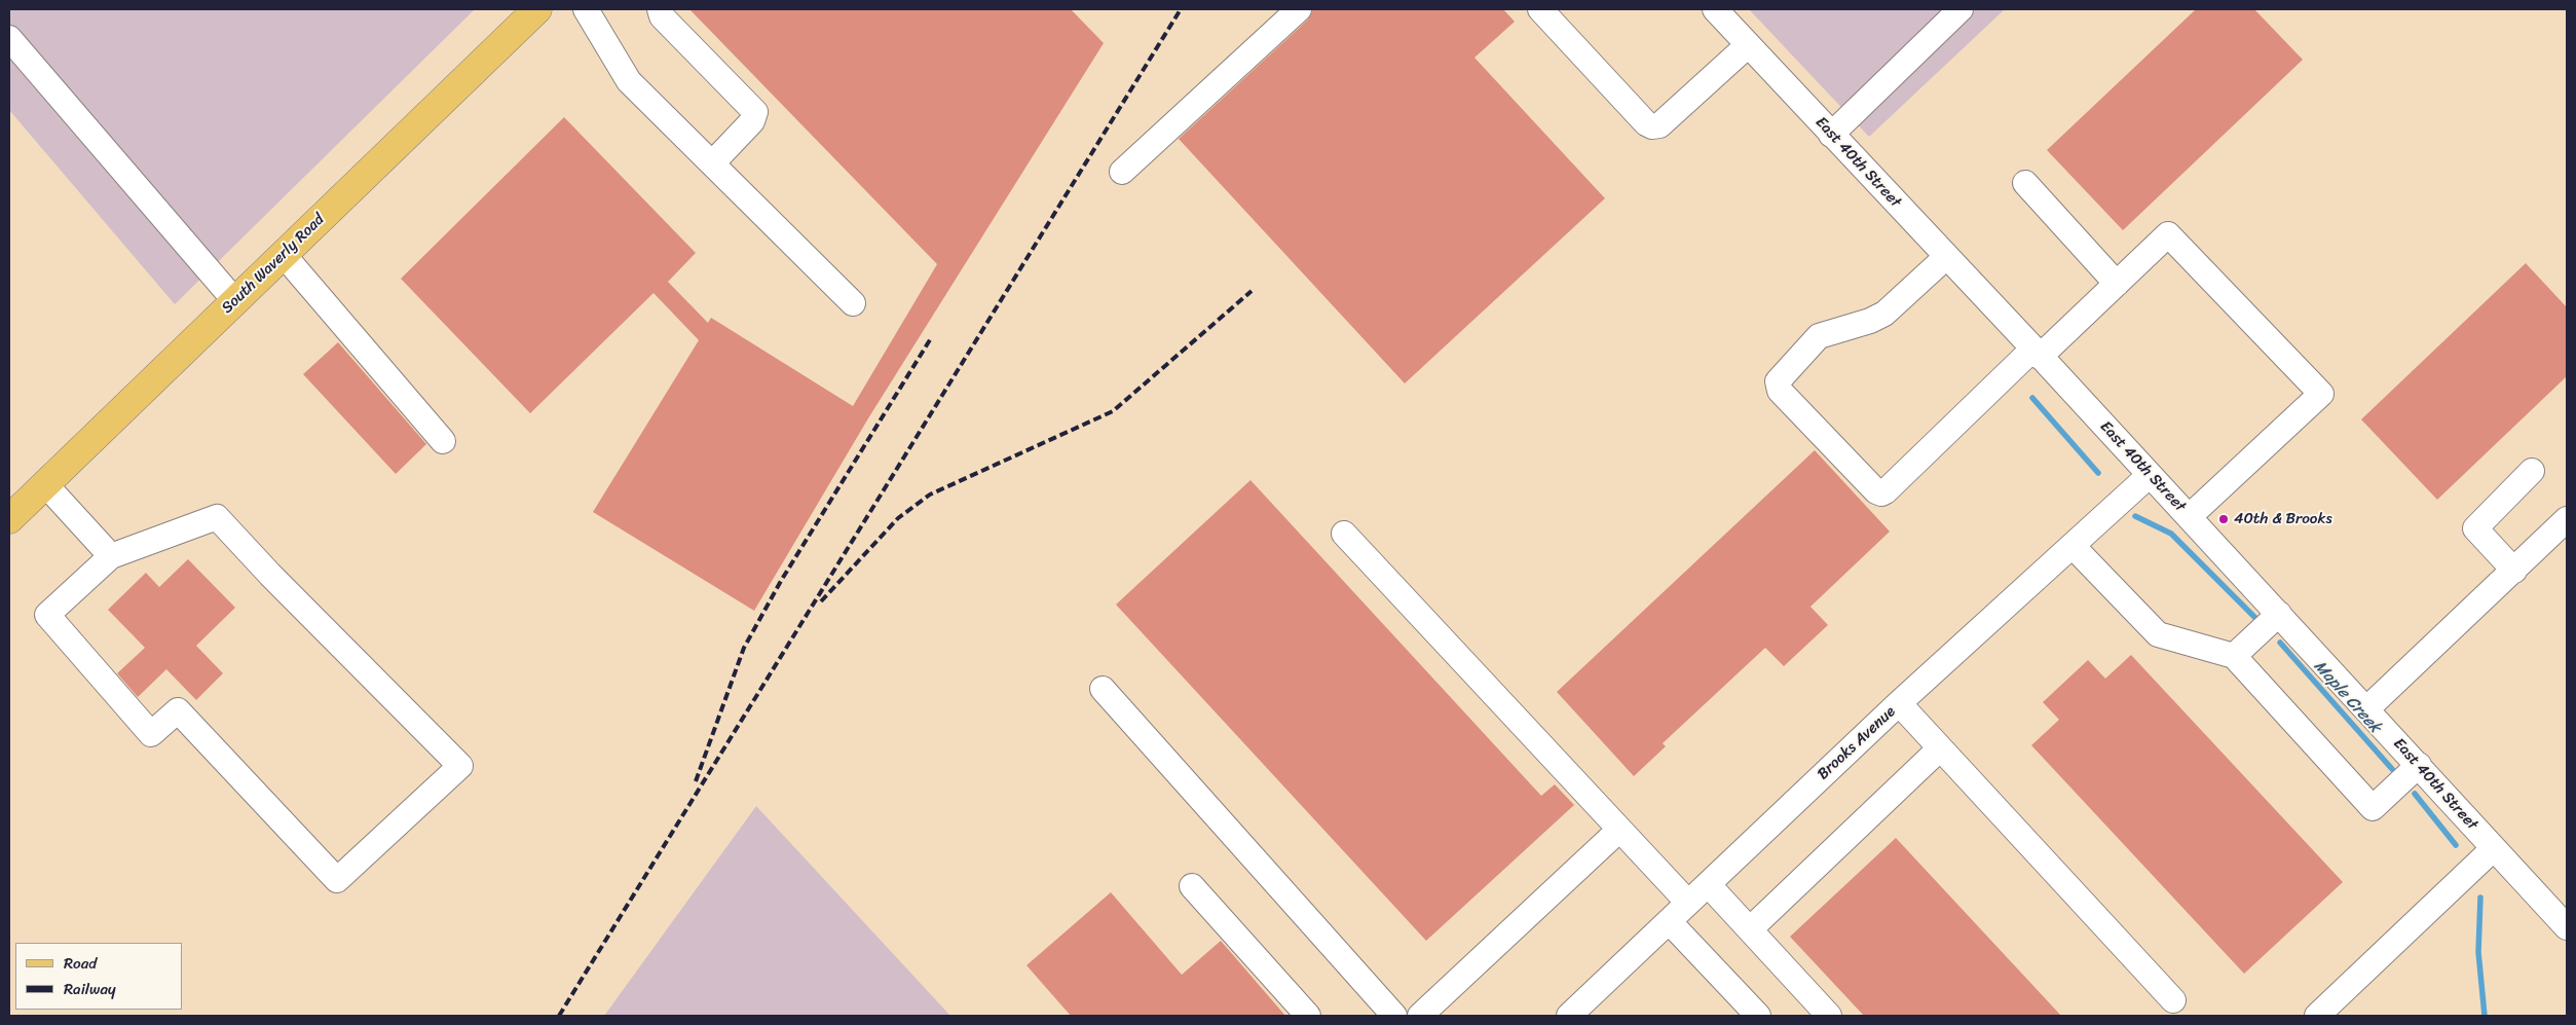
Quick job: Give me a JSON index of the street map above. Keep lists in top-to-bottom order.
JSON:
{
  "streets": {
    "main road": ["South Waverly Road"],
    "street": ["East 40th Street", "Brooks Avenue"]
  },
  "crossings": [
    ["East 40th Street", "Brooks Avenue"]
  ],
  "water": ["Maple Creek"],
  "places": ["40th & Brooks"],
  "legend": ["Road", "Railway"]
}
